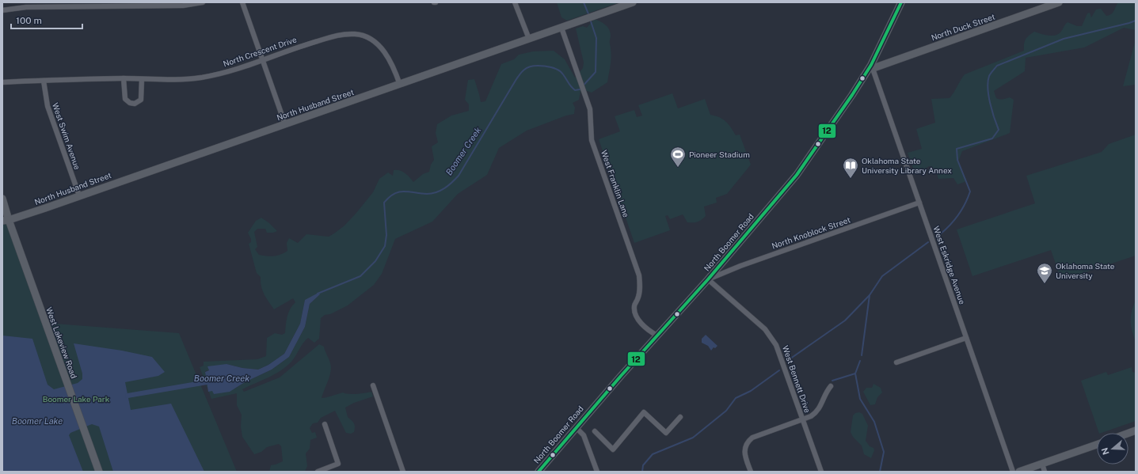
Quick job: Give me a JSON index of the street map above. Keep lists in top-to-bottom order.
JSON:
{
  "streets": {
    "main road": [
      "North Duck Street",
      "North Husband Street",
      "North Boomer Road",
      "West Lakeview Road"
    ],
    "street": [
      "North Crescent Drive",
      "West Swim Avenue",
      "West Franklin Lane",
      "North Knoblock Street",
      "West Eskridge Avenue",
      "West Bennett Drive"
    ]
  },
  "crossings": [
    ["North Duck Street", "North Boomer Road"],
    ["North Duck Street", "West Eskridge Avenue"],
    ["North Crescent Drive", "North Husband Street"],
    ["North Crescent Drive", "West Swim Avenue"],
    ["North Husband Street", "West Swim Avenue"],
    ["North Husband Street", "West Franklin Lane"],
    ["North Husband Street", "West Lakeview Road"],
    ["West Franklin Lane", "North Boomer Road"],
    ["North Knoblock Street", "North Boomer Road"],
    ["North Knoblock Street", "West Eskridge Avenue"],
    ["North Knoblock Street", "West Bennett Drive"],
    ["North Boomer Road", "West Eskridge Avenue"],
    ["North Boomer Road", "West Bennett Drive"]
  ],
  "water": ["Boomer Creek", "Boomer Lake"],
  "parks": ["Boomer Lake Park"],
  "places": {
    "sports": ["Pioneer Stadium"],
    "library": ["Oklahoma State University Library Annex"],
    "school or university": ["Oklahoma State University"]
  },
  "lines": ["transit line 12"],
  "scale_bar": "100 m",
  "north": "left"
}
